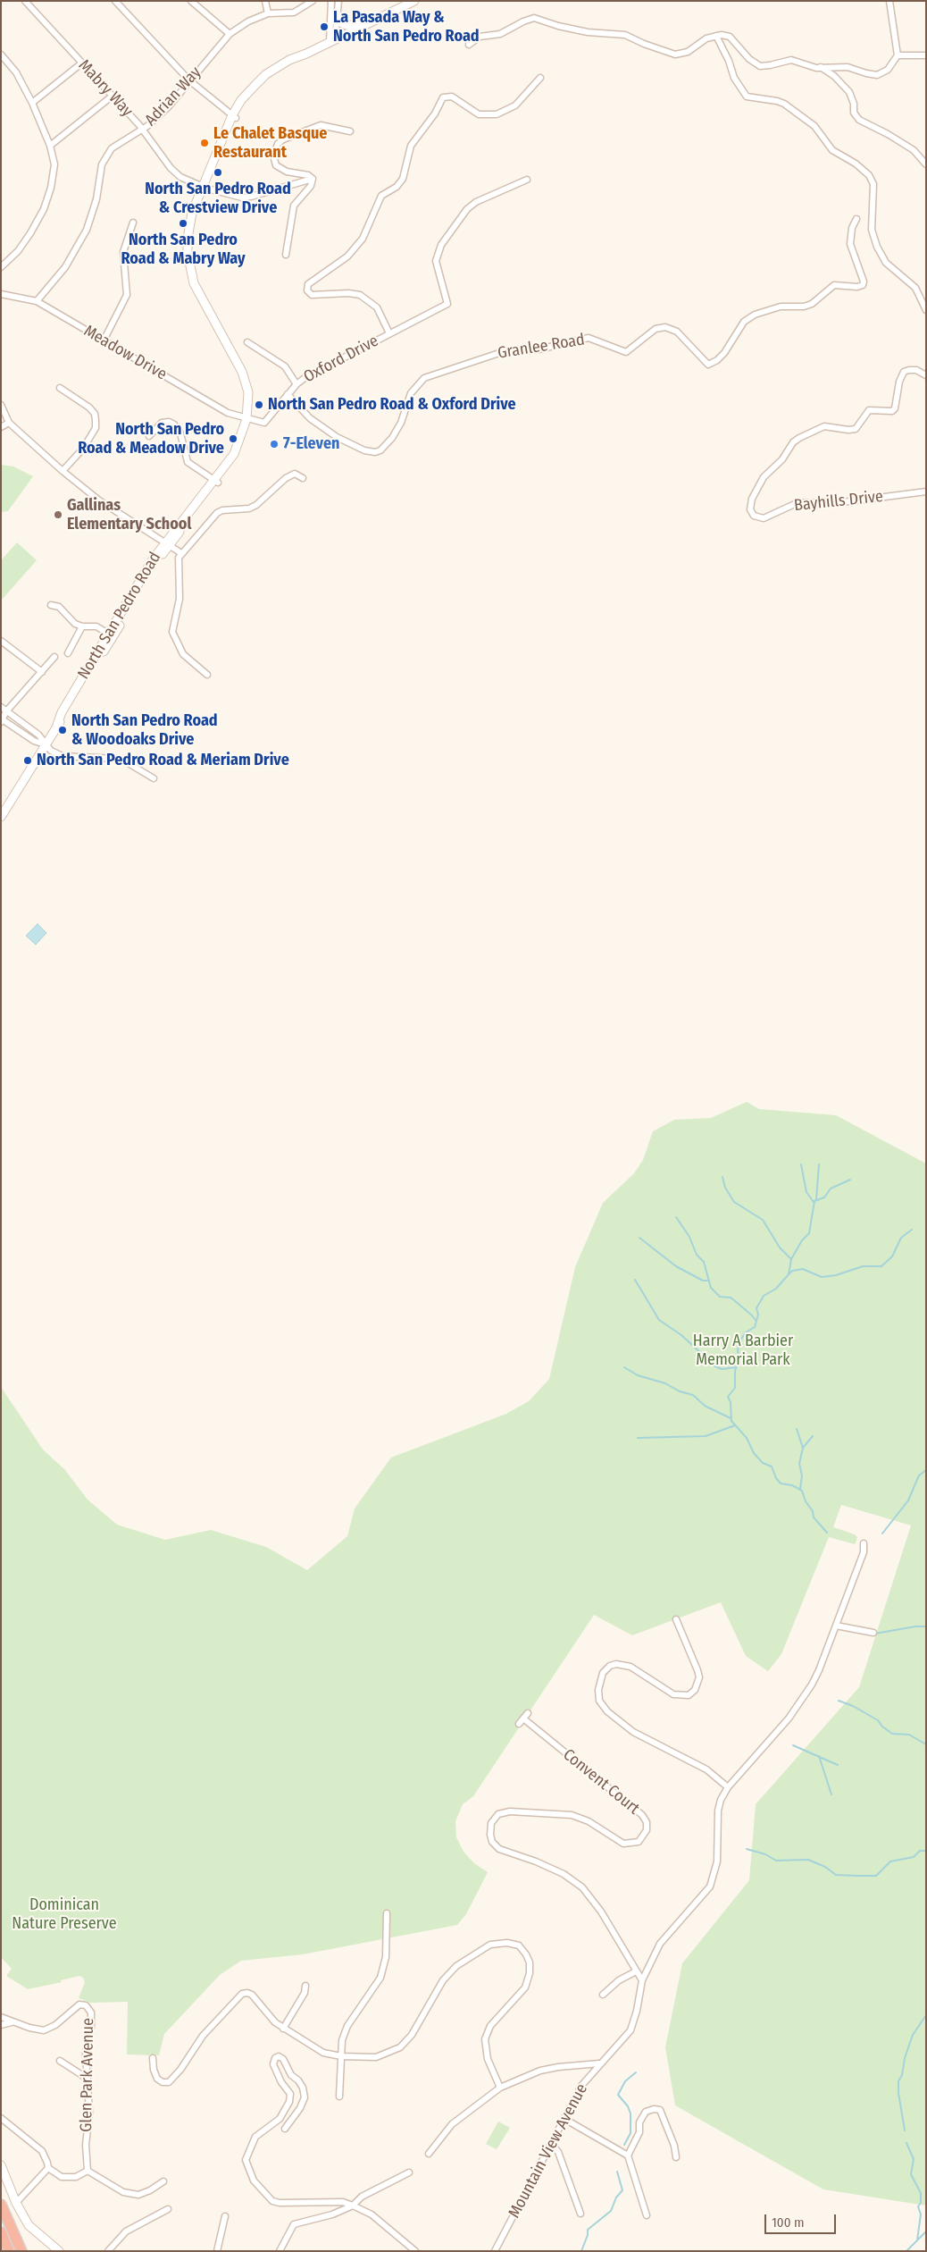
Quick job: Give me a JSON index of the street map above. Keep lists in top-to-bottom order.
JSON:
{
  "streets": {
    "street": [
      "Mabry Way",
      "Adrian Way",
      "Granlee Road",
      "Meadow Drive",
      "Oxford Drive",
      "Bayhills Drive",
      "North San Pedro Road",
      "Convent Court",
      "Glen Park Avenue",
      "Mountain View Avenue"
    ]
  },
  "crossings": [
    ["Mabry Way", "Adrian Way"],
    ["Mabry Way", "North San Pedro Road"],
    ["Adrian Way", "Meadow Drive"],
    ["Granlee Road", "Oxford Drive"],
    ["Meadow Drive", "Oxford Drive"],
    ["Meadow Drive", "North San Pedro Road"],
    ["Oxford Drive", "North San Pedro Road"],
    ["Convent Court", "Mountain View Avenue"]
  ],
  "parks": ["Harry A Barbier Memorial Park", "Dominican Nature Preserve"],
  "places": [
    "La Pasada Way & North San Pedro Road",
    "Le Chalet Basque Restaurant",
    "North San Pedro Road & Crestview Drive",
    "North San Pedro Road & Mabry Way",
    "North San Pedro Road & Oxford Drive",
    "North San Pedro Road & Meadow Drive",
    "7-Eleven",
    "Gallinas Elementary School",
    "North San Pedro Road & Woodoaks Drive",
    "North San Pedro Road & Meriam Drive"
  ],
  "scale_bar": "100 m"
}
